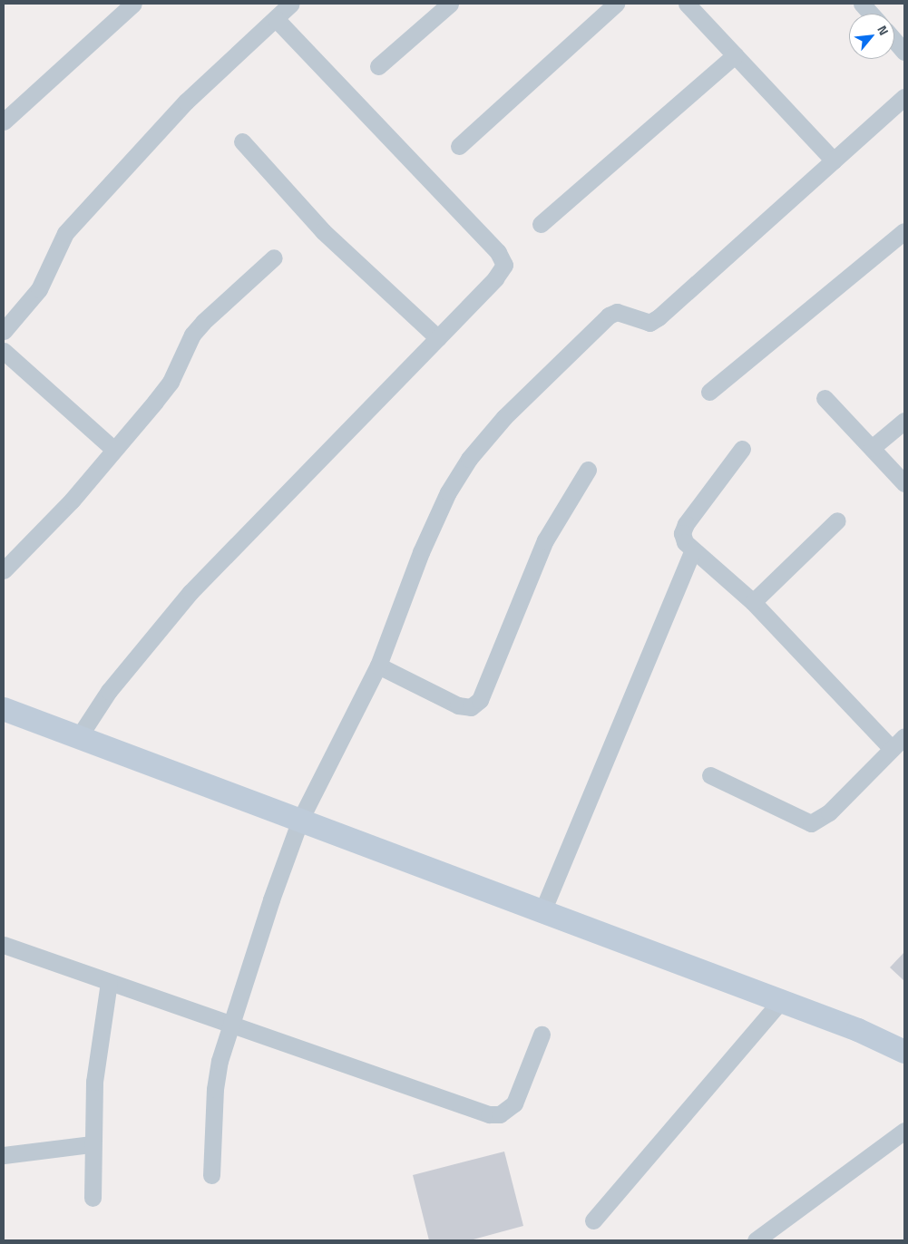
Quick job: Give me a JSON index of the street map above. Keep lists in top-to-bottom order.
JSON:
{
  "north": "top right"
}
